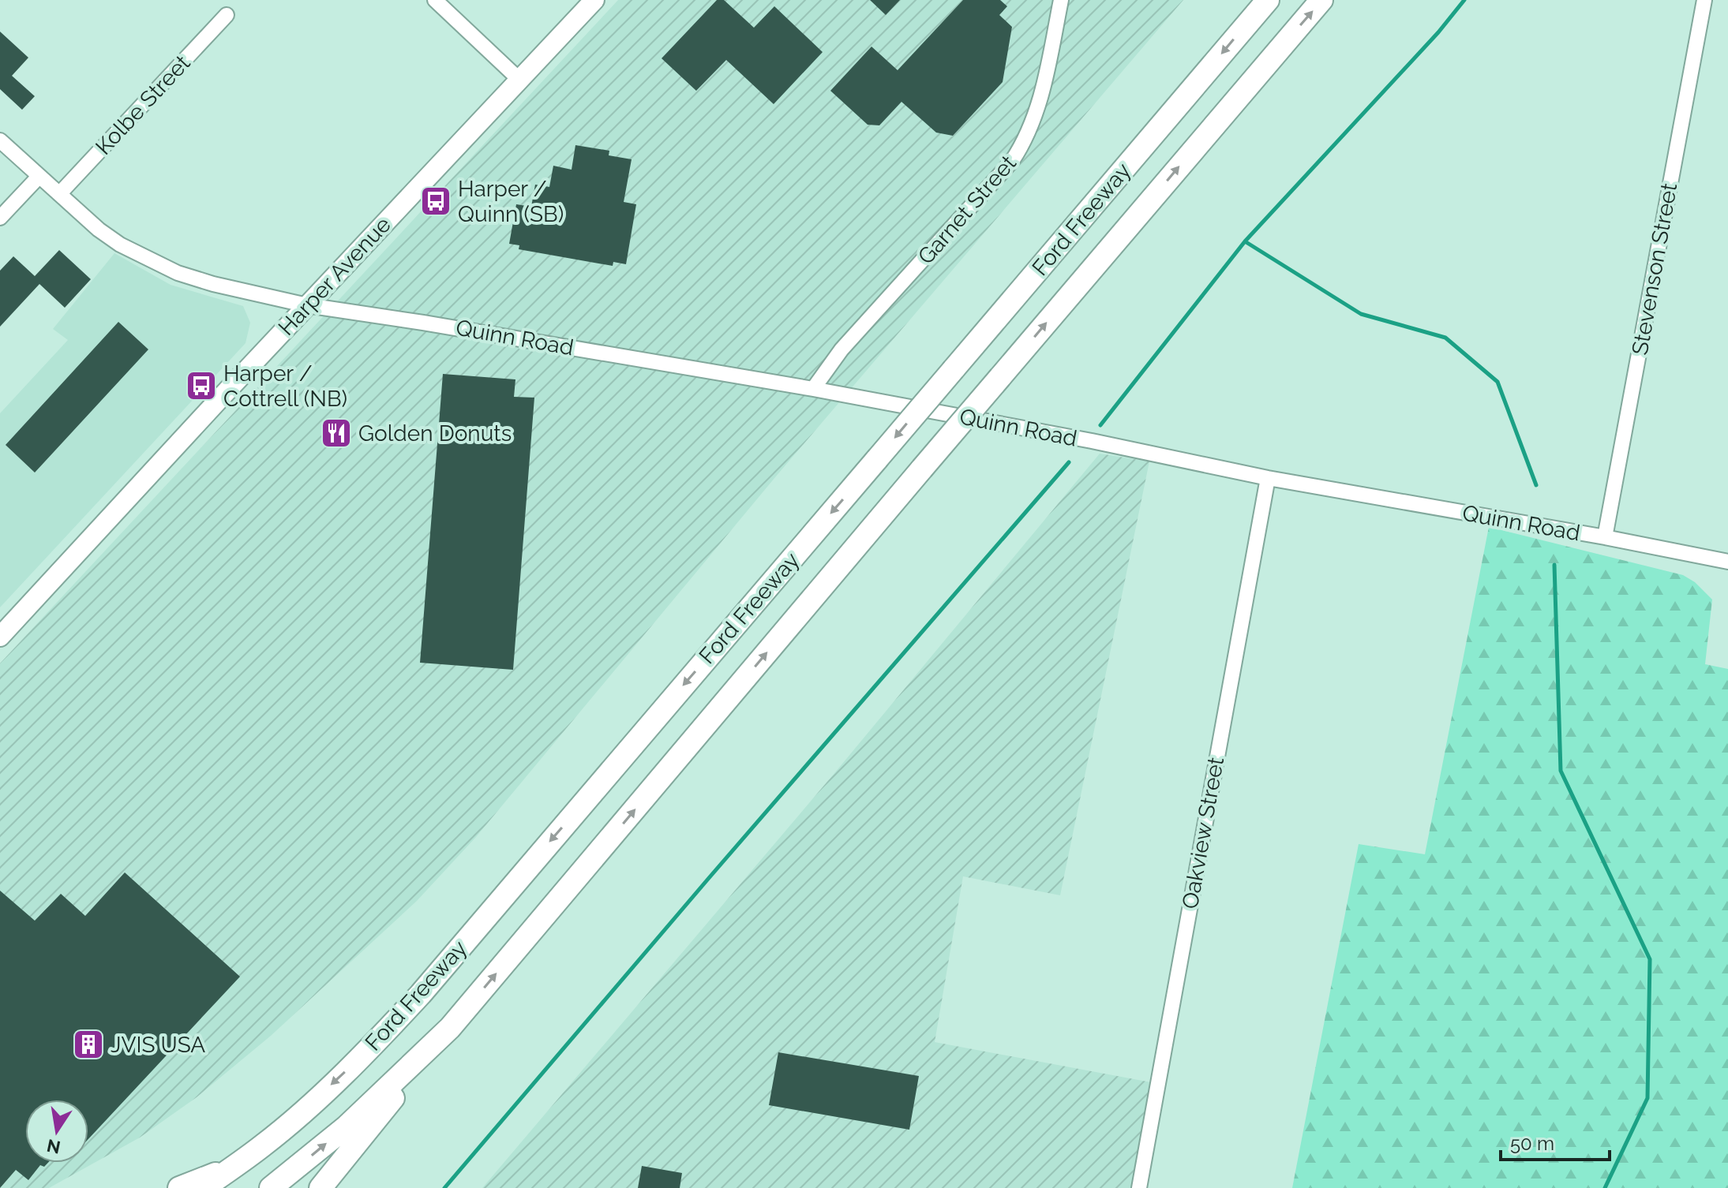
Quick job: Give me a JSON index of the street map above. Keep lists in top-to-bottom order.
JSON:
{
  "streets": {
    "highway": ["Ford Freeway"],
    "main road": ["Harper Avenue"],
    "street": [
      "Kolbe Street",
      "Garnet Street",
      "Stevenson Street",
      "Quinn Road",
      "Oakview Street"
    ]
  },
  "crossings": [
    ["Kolbe Street", "Quinn Road"],
    ["Garnet Street", "Quinn Road"],
    ["Stevenson Street", "Quinn Road"],
    ["Harper Avenue", "Quinn Road"],
    ["Quinn Road", "Oakview Street"]
  ],
  "places": {
    "bus stop": ["Harper / Quinn (SB)", "Harper / Cottrell (NB)"],
    "restaurant": ["Golden Donuts"],
    "building": ["JVIS USA"]
  },
  "scale_bar": "50 m",
  "north": "bottom"
}
